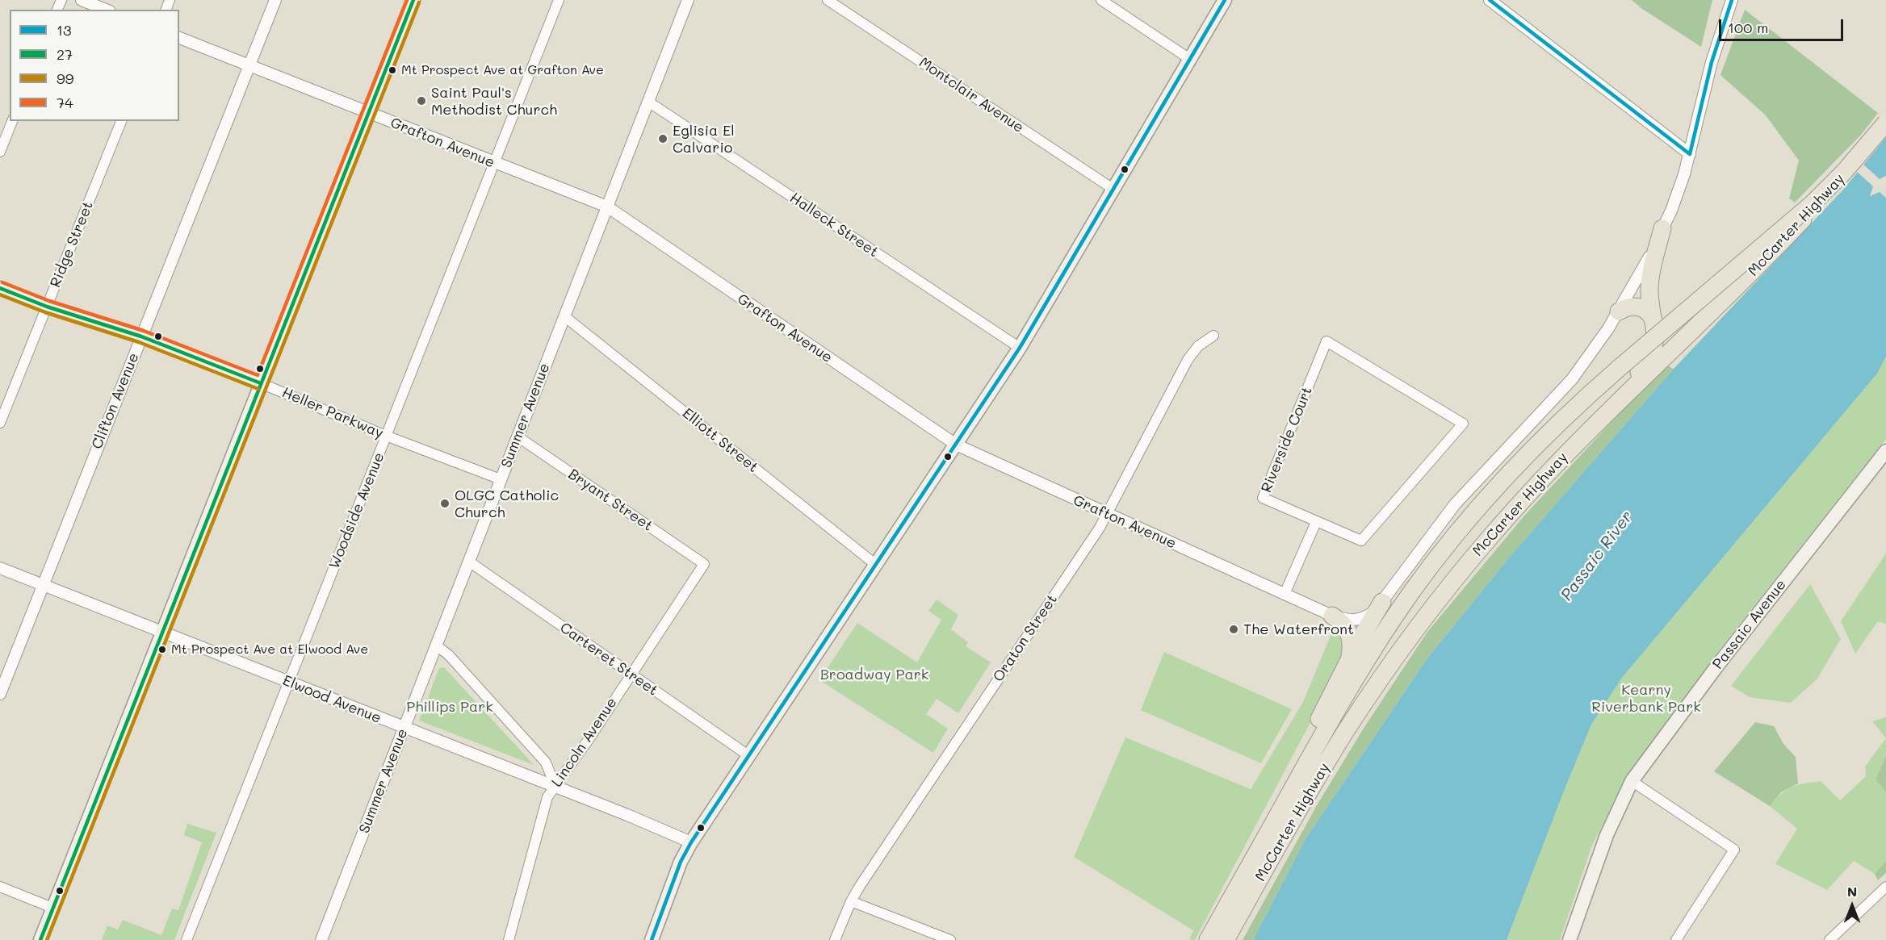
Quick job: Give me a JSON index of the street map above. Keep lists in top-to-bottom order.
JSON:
{
  "streets": {
    "highway": ["McCarter Highway"],
    "main road": ["Heller Parkway", "Passaic Avenue"],
    "street": [
      "Montclair Avenue",
      "Grafton Avenue",
      "Halleck Street",
      "Ridge Street",
      "Clifton Avenue",
      "Summer Avenue",
      "Riverside Court",
      "Elliott Street",
      "Bryant Street",
      "Woodside Avenue",
      "Oraton Street",
      "Carteret Street",
      "Elwood Avenue",
      "Lincoln Avenue"
    ]
  },
  "crossings": [
    ["Grafton Avenue", "Clifton Avenue"],
    ["Grafton Avenue", "Summer Avenue"],
    ["Grafton Avenue", "Woodside Avenue"],
    ["Grafton Avenue", "Oraton Street"],
    ["Halleck Street", "Summer Avenue"],
    ["Ridge Street", "Heller Parkway"],
    ["Clifton Avenue", "Heller Parkway"],
    ["Clifton Avenue", "Elwood Avenue"],
    ["Heller Parkway", "Summer Avenue"],
    ["Heller Parkway", "Woodside Avenue"],
    ["Summer Avenue", "Elliott Street"],
    ["Summer Avenue", "Bryant Street"],
    ["Summer Avenue", "Carteret Street"],
    ["Summer Avenue", "Elwood Avenue"],
    ["Bryant Street", "Lincoln Avenue"],
    ["Woodside Avenue", "Elwood Avenue"],
    ["Carteret Street", "Lincoln Avenue"],
    ["Elwood Avenue", "Lincoln Avenue"]
  ],
  "water": ["Passaic River"],
  "parks": ["Broadway Park", "Kearny Riverbank Park", "Phillips Park"],
  "places": [
    "Mt Prospect Ave at Grafton Ave",
    "Saint Paul's Methodist Church",
    "Eglisia El Calvario",
    "OLGC Catholic Church",
    "The Waterfront",
    "Mt Prospect Ave at Elwood Ave"
  ],
  "lines": [
    "transit line 13",
    "transit line 27",
    "transit line 74",
    "transit line 99"
  ],
  "legend": [
    "13",
    "27",
    "99",
    "74"
  ],
  "scale_bar": "100 m",
  "north": "top"
}
